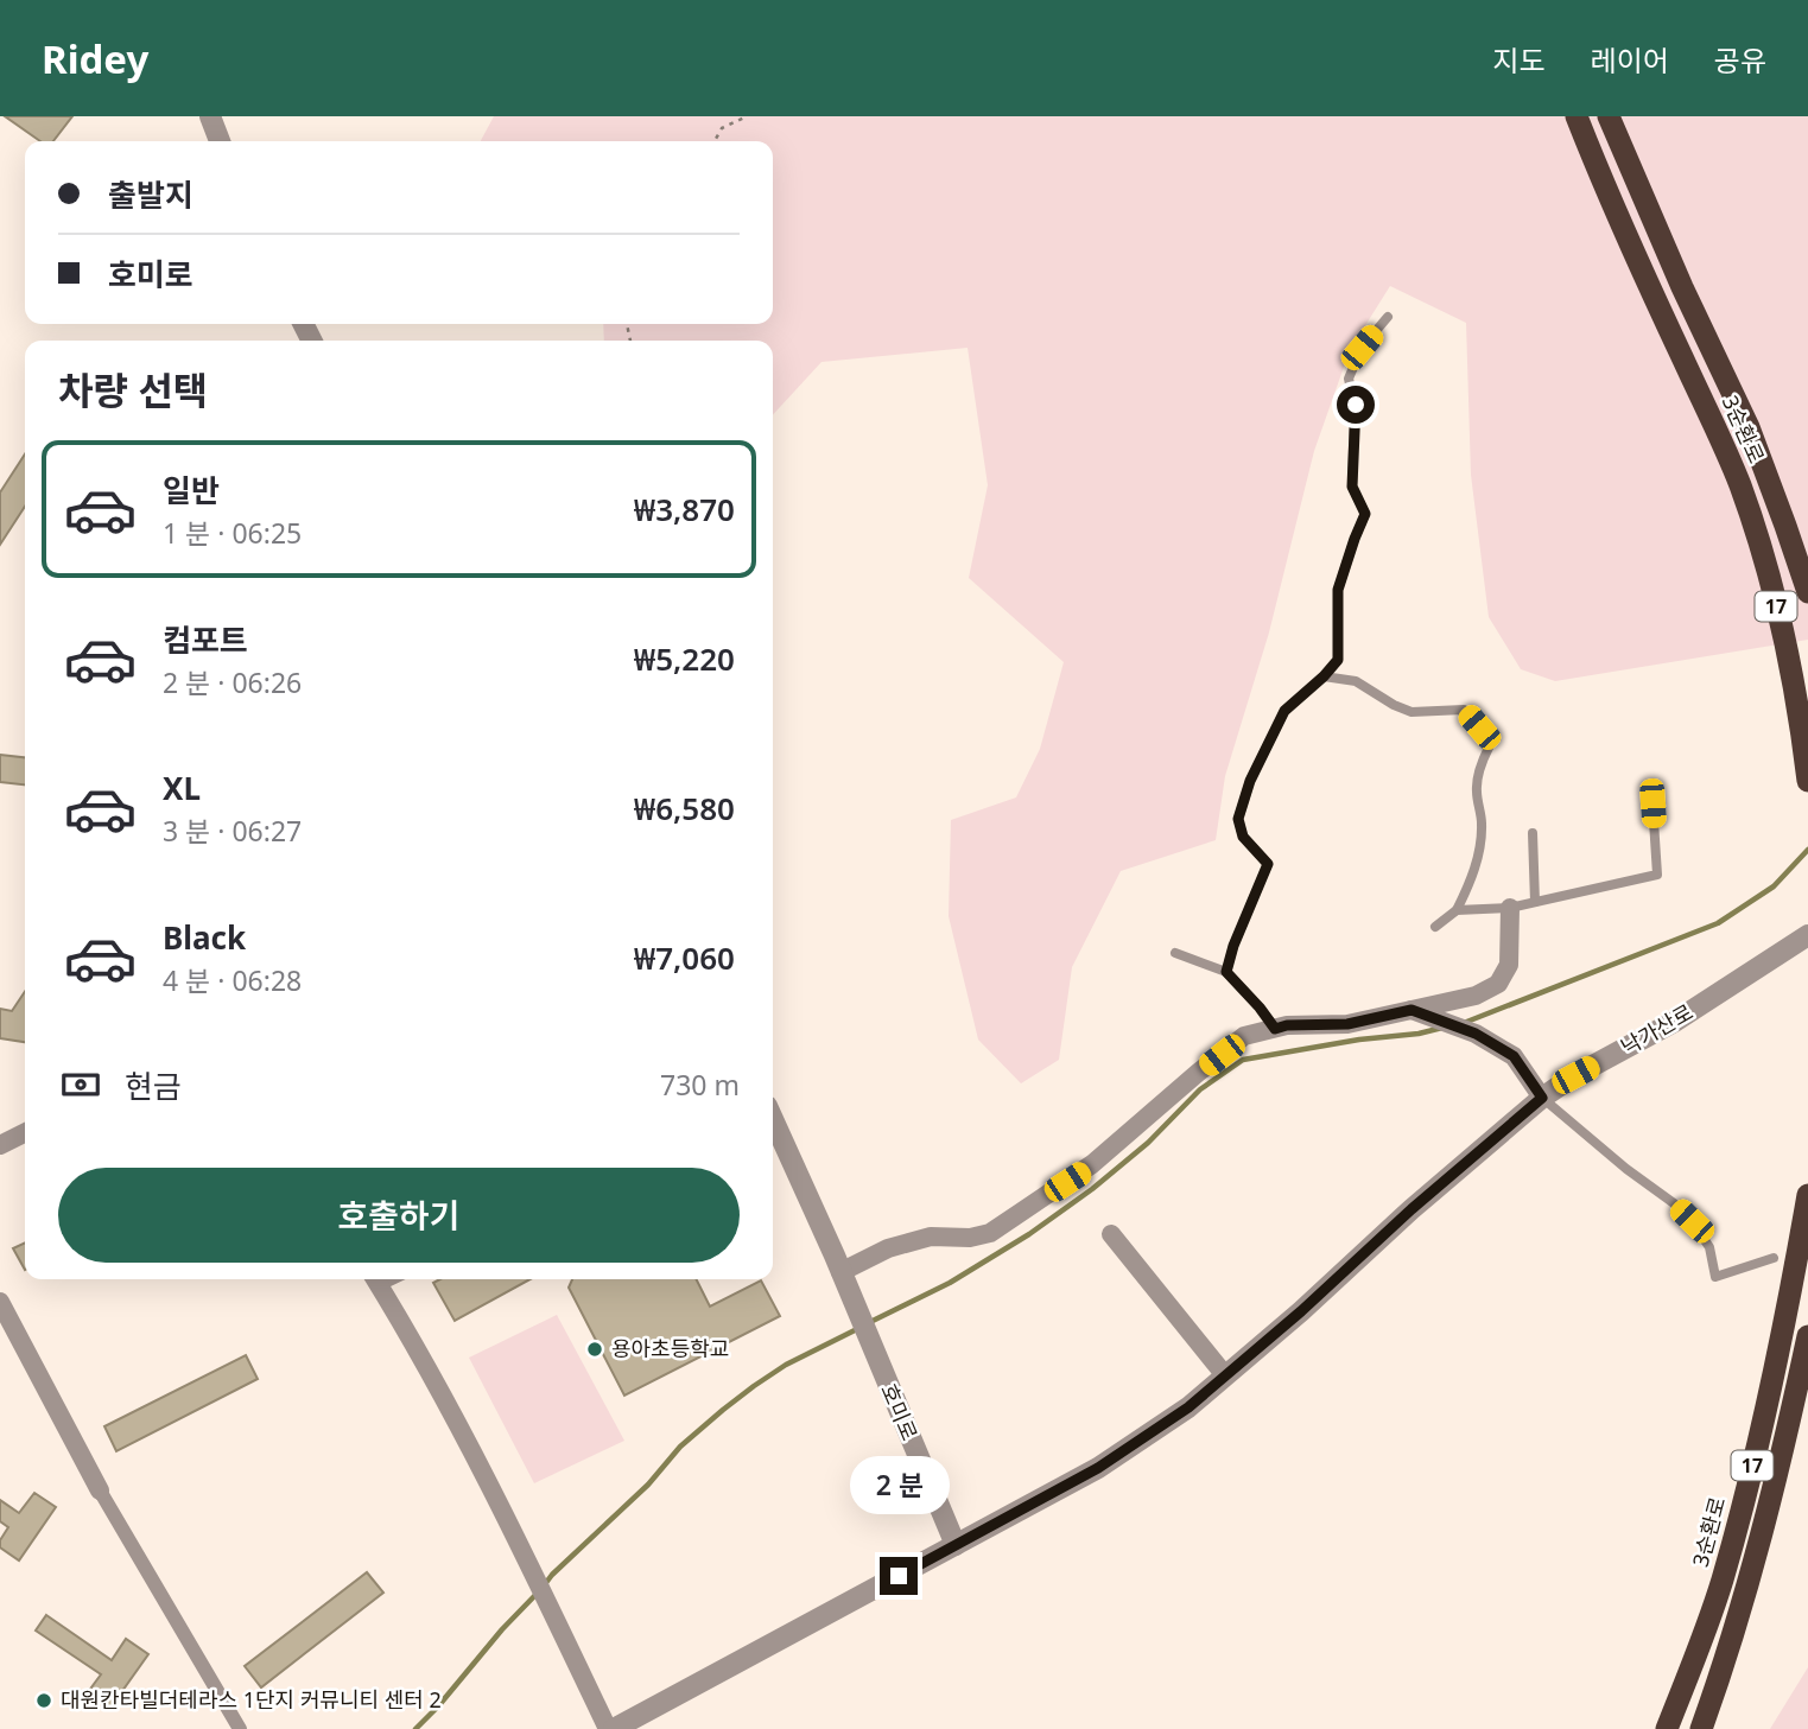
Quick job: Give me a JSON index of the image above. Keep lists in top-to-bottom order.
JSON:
{
  "streets": {
    "highway": ["3순환로", "17"],
    "street": ["낙가산로", "호미로"]
  },
  "crossings": [
    ["낙가산로", "호미로"]
  ],
  "places": ["용아초등학교", "대원칸타빌더테라스 1단지 커뮤니티 센터 2"],
  "page": {
    "header": "Ridey",
    "nav": ["지도", "레이어", "공유"],
    "banner": ["출발지", "호미로"],
    "heading": "차량 선택",
    "list": [
      {
        "name": "일반",
        "note": "1 분 · 06:25",
        "value": "₩3,870"
      },
      {
        "name": "컴포트",
        "note": "2 분 · 06:26",
        "value": "₩5,220"
      },
      {
        "name": "XL",
        "note": "3 분 · 06:27",
        "value": "₩6,580"
      },
      {
        "name": "Black",
        "note": "4 분 · 06:28",
        "value": "₩7,060"
      }
    ],
    "pay": ["현금", "730 m"],
    "buttons": "호출하기",
    "bubble": "2 분"
  }
}
